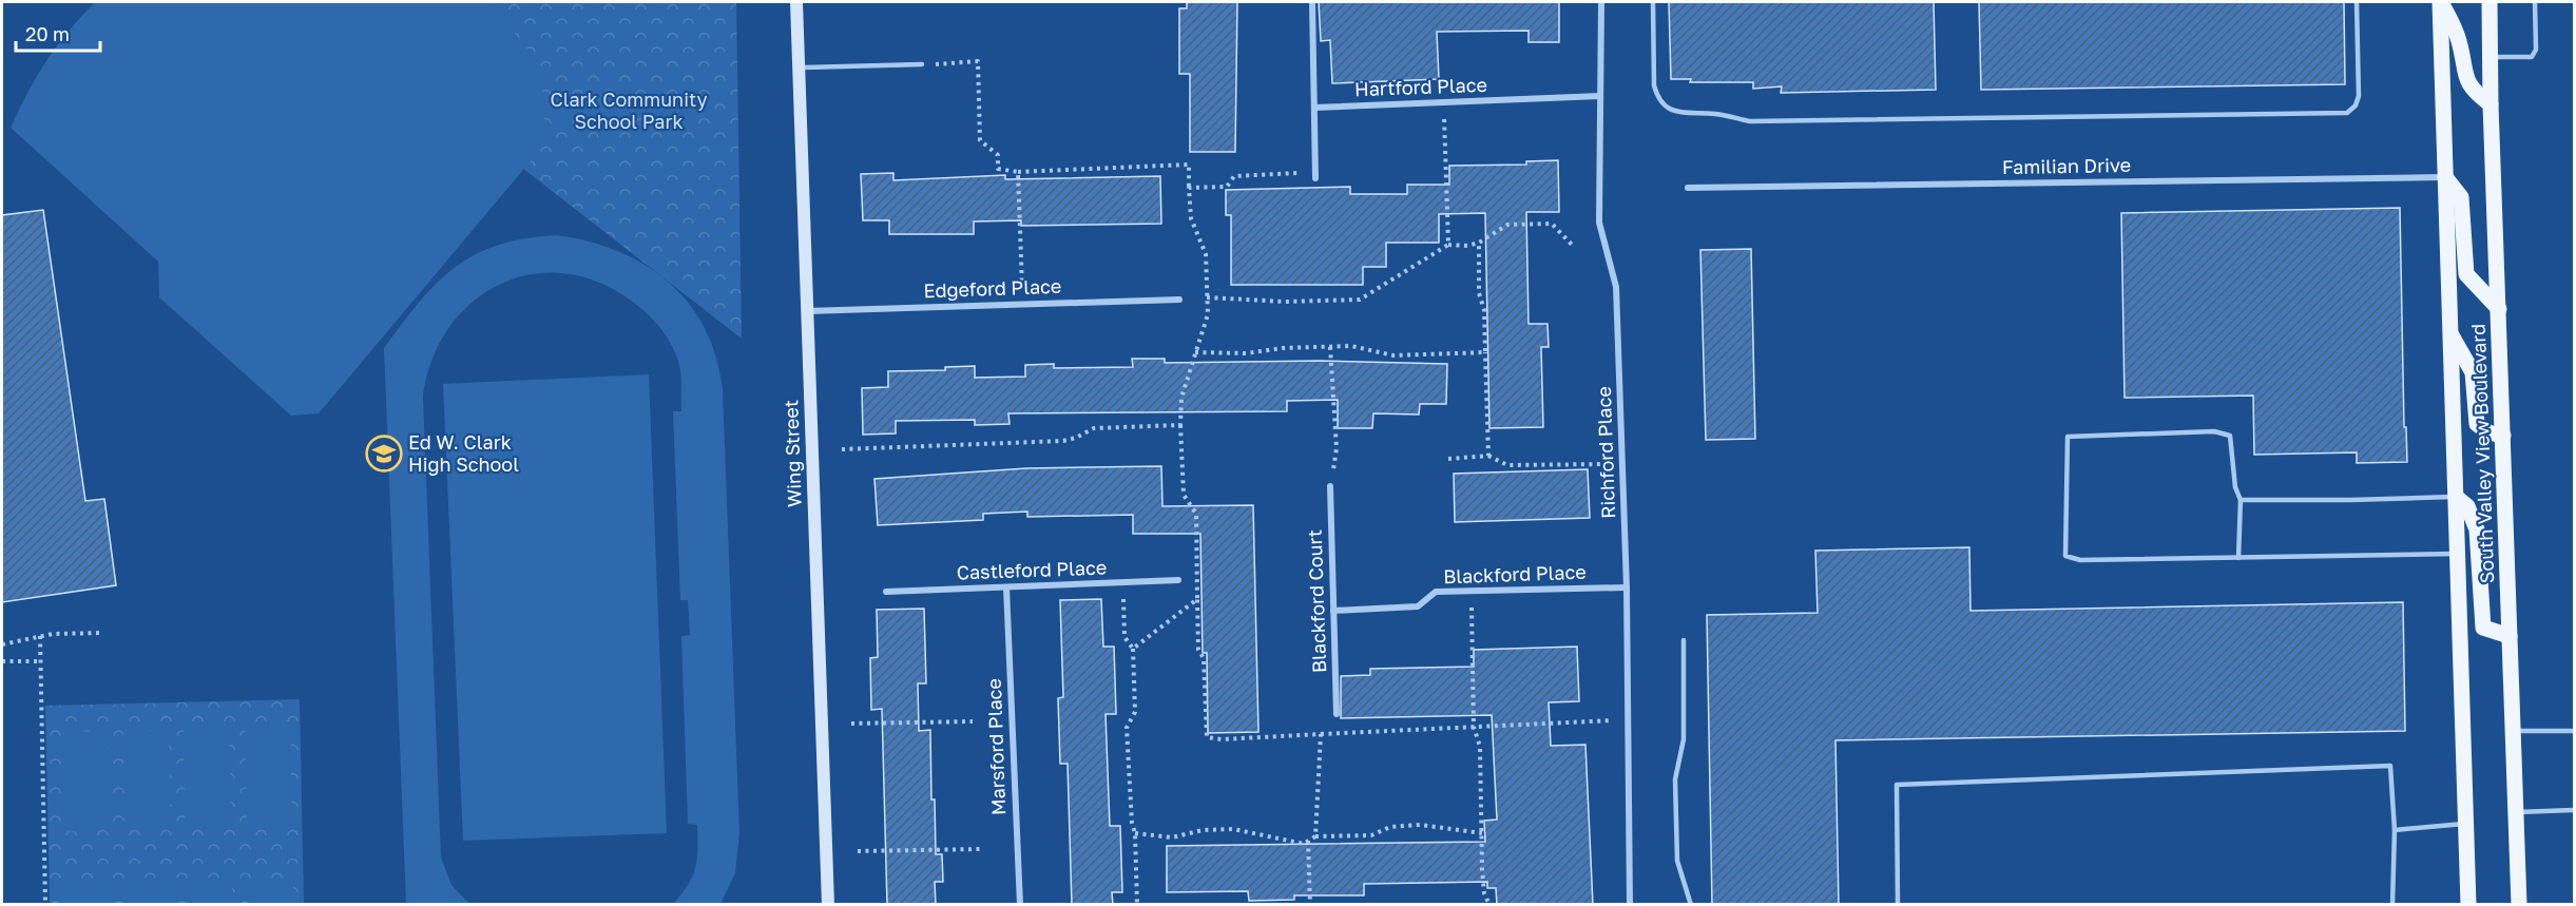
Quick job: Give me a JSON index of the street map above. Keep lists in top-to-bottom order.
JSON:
{
  "streets": {
    "main road": ["South Valley View Boulevard"],
    "street": [
      "Hartford Place",
      "Familian Drive",
      "Edgeford Place",
      "Richford Place",
      "Wing Street",
      "Castleford Place",
      "Blackford Place",
      "Blackford Court",
      "Marsford Place"
    ]
  },
  "crossings": [
    ["Hartford Place", "Richford Place"],
    ["Familian Drive", "South Valley View Boulevard"],
    ["Edgeford Place", "Wing Street"],
    ["Richford Place", "Blackford Place"],
    ["Castleford Place", "Marsford Place"],
    ["Blackford Place", "Blackford Court"]
  ],
  "parks": ["Clark Community School Park"],
  "places": {
    "school or university": ["Ed W. Clark High School"]
  },
  "scale_bar": "20 m"
}
